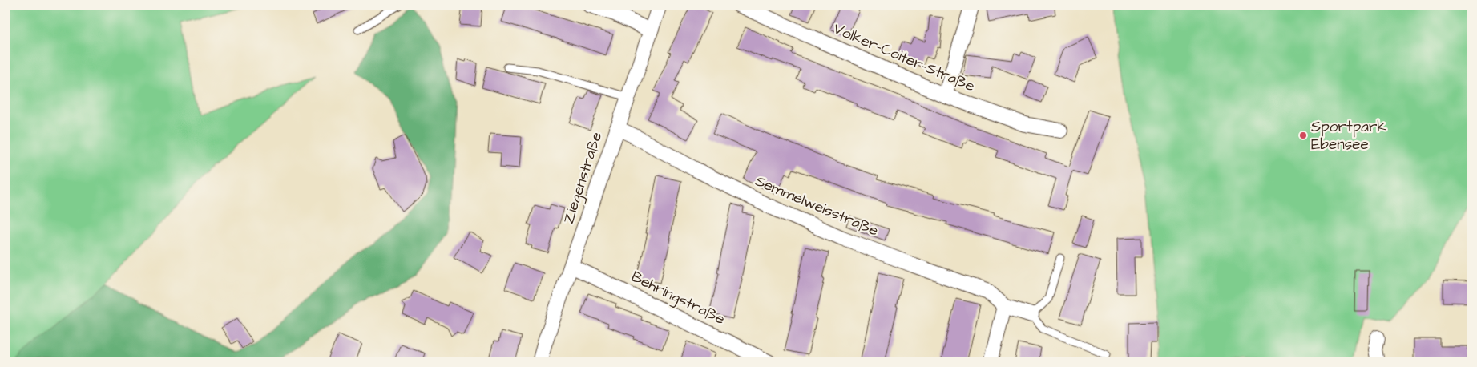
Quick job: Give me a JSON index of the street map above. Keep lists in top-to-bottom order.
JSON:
{
  "streets": {
    "street": [
      "Volker-Coiter-Straße",
      "Ziegenstraße",
      "Semmelweisstraße",
      "Behringstraße"
    ]
  },
  "crossings": [
    ["Ziegenstraße", "Semmelweisstraße"],
    ["Ziegenstraße", "Behringstraße"]
  ],
  "places": ["Sportpark Ebensee"]
}
